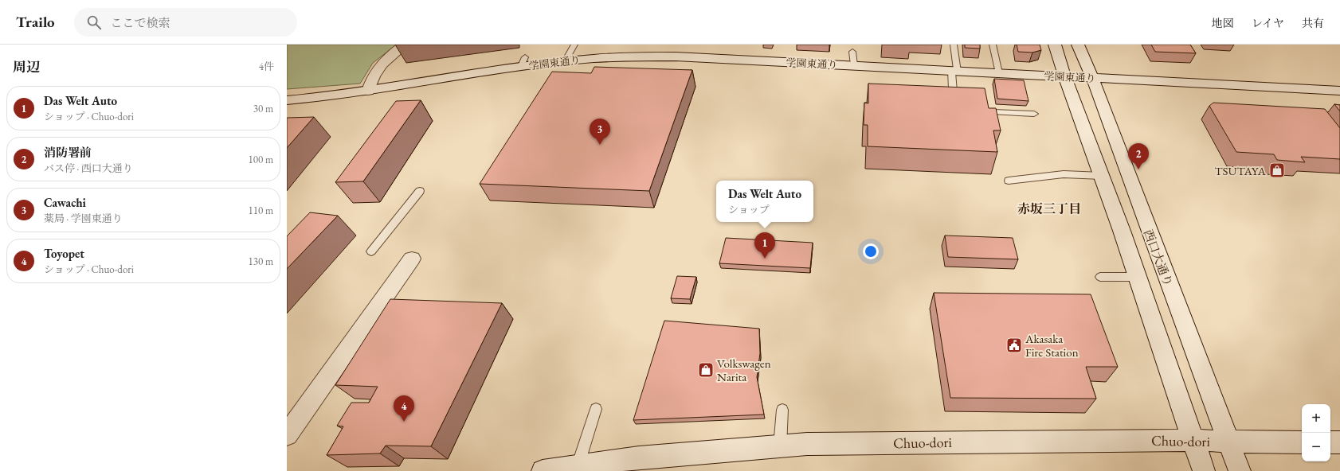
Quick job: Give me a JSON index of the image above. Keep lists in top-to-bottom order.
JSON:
{
  "streets": {
    "street": ["学園東通り", "西口大通り", "Chuo-dori"]
  },
  "crossings": [
    ["学園東通り", "西口大通り"],
    ["西口大通り", "Chuo-dori"]
  ],
  "districts": ["赤坂三丁目"],
  "places": {
    "shop": ["TSUTAYA", "Volkswagen Narita"],
    "public building": ["Akasaka Fire Station"]
  },
  "page": {
    "header": "Trailo",
    "search": "ここで検索",
    "nav": ["地図", "レイヤ", "共有"],
    "heading": ["周辺", "4件"],
    "list": [
      {
        "mark": "1",
        "name": "Das Welt Auto",
        "note": "ショップ · Chuo-dori",
        "value": "30 m"
      },
      {
        "mark": "2",
        "name": "消防署前",
        "note": "バス停 · 西口大通り",
        "value": "100 m"
      },
      {
        "mark": "3",
        "name": "Cawachi",
        "note": "薬局 · 学園東通り",
        "value": "110 m"
      },
      {
        "mark": "4",
        "name": "Toyopet",
        "note": "ショップ · Chuo-dori",
        "value": "130 m"
      }
    ],
    "pins": [
      "3",
      "2",
      "1",
      "4"
    ],
    "popup": ["Das Welt Auto", "ショップ"],
    "map_buttons": ["+", "−"]
  }
}
